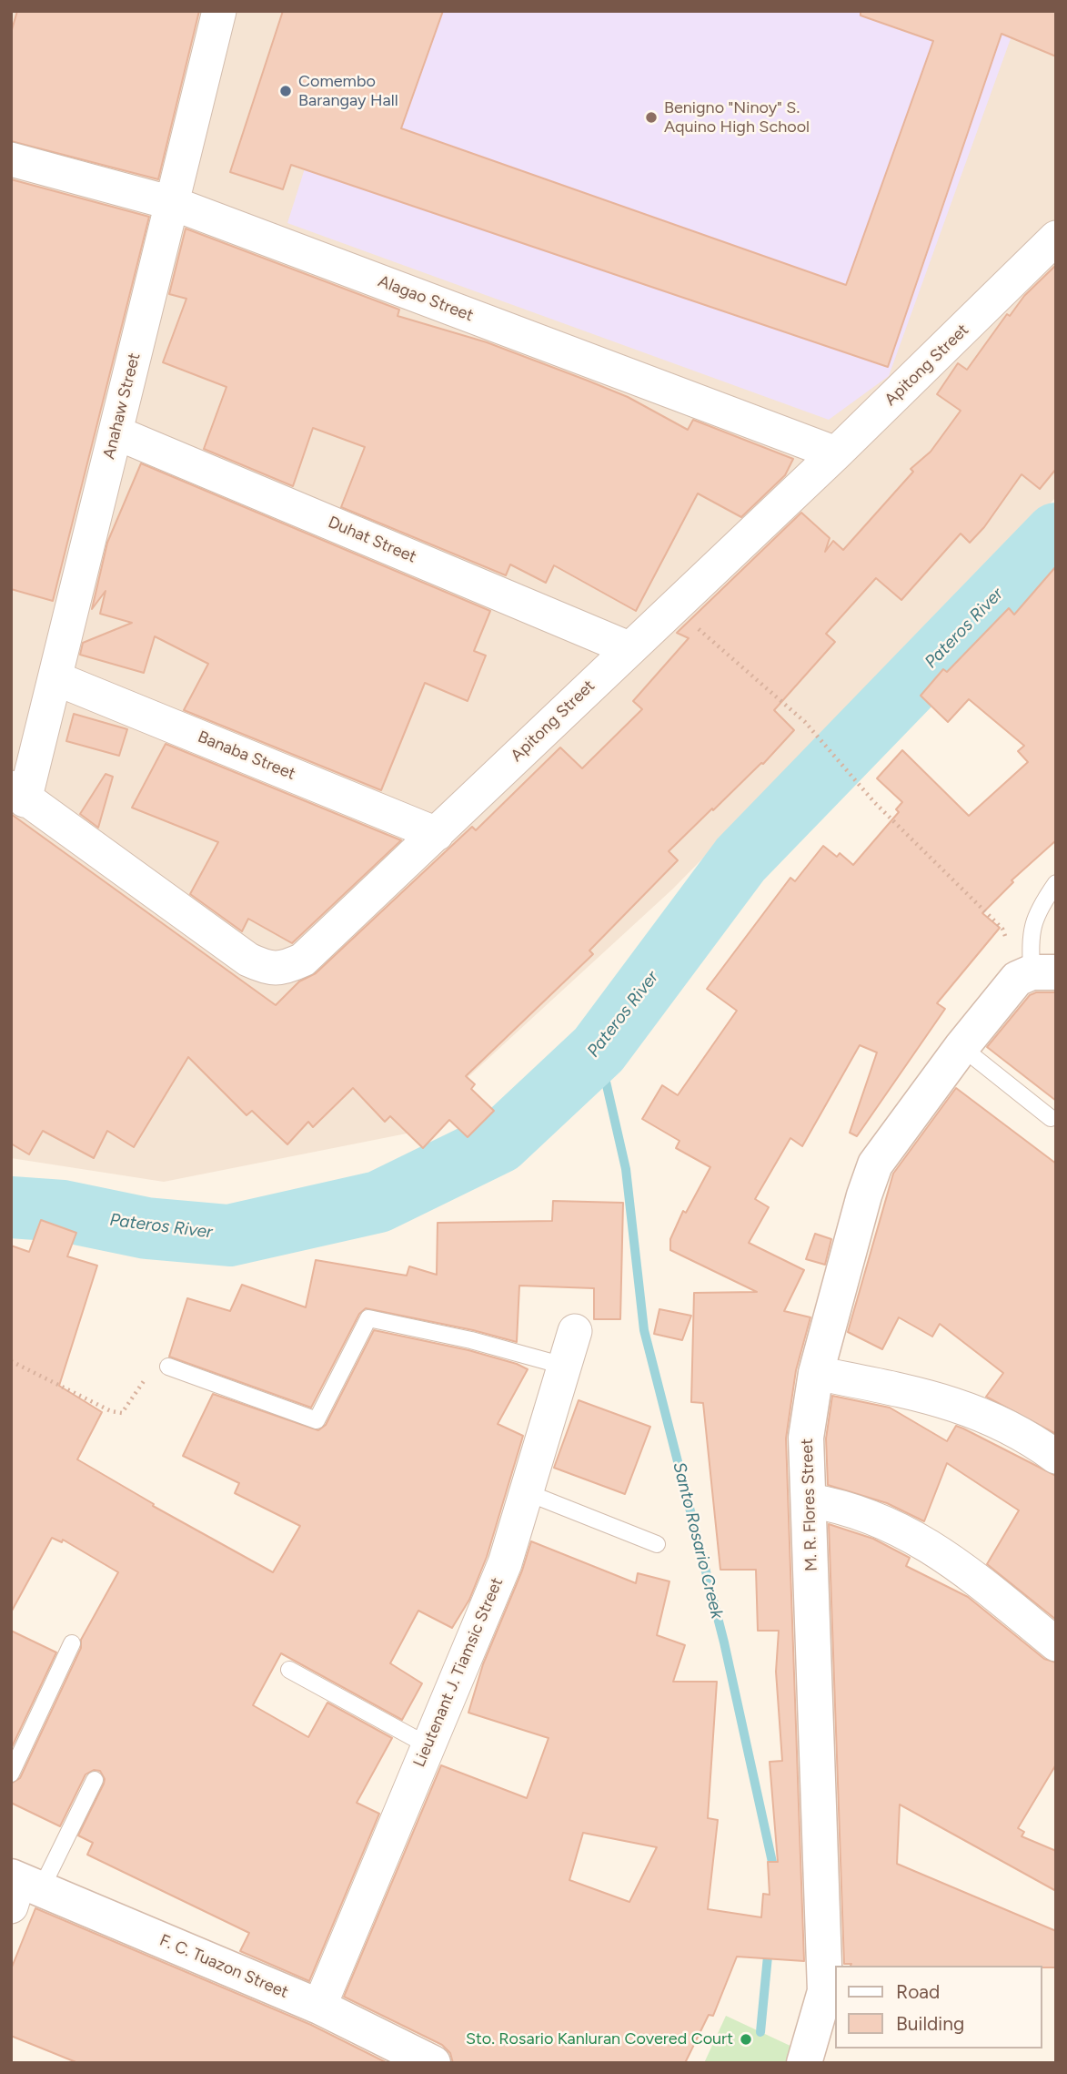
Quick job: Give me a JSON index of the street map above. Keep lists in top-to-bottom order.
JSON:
{
  "streets": {
    "street": [
      "Alagao Street",
      "Apitong Street",
      "Anahaw Street",
      "Duhat Street",
      "Banaba Street",
      "M. R. Flores Street",
      "Lieutenant J. Tiamsic Street",
      "F. C. Tuazon Street"
    ]
  },
  "crossings": [
    ["Alagao Street", "Apitong Street"],
    ["Alagao Street", "Anahaw Street"],
    ["Apitong Street", "Anahaw Street"],
    ["Apitong Street", "Duhat Street"],
    ["Apitong Street", "Banaba Street"],
    ["Anahaw Street", "Duhat Street"],
    ["Anahaw Street", "Banaba Street"],
    ["Lieutenant J. Tiamsic Street", "F. C. Tuazon Street"]
  ],
  "water": ["Pateros River", "Santo Rosario Creek"],
  "places": ["Comembo Barangay Hall", "Benigno \"Ninoy\" S. Aquino High School", "Sto. Rosario Kanluran Covered Court"],
  "legend": ["Road", "Building"]
}
